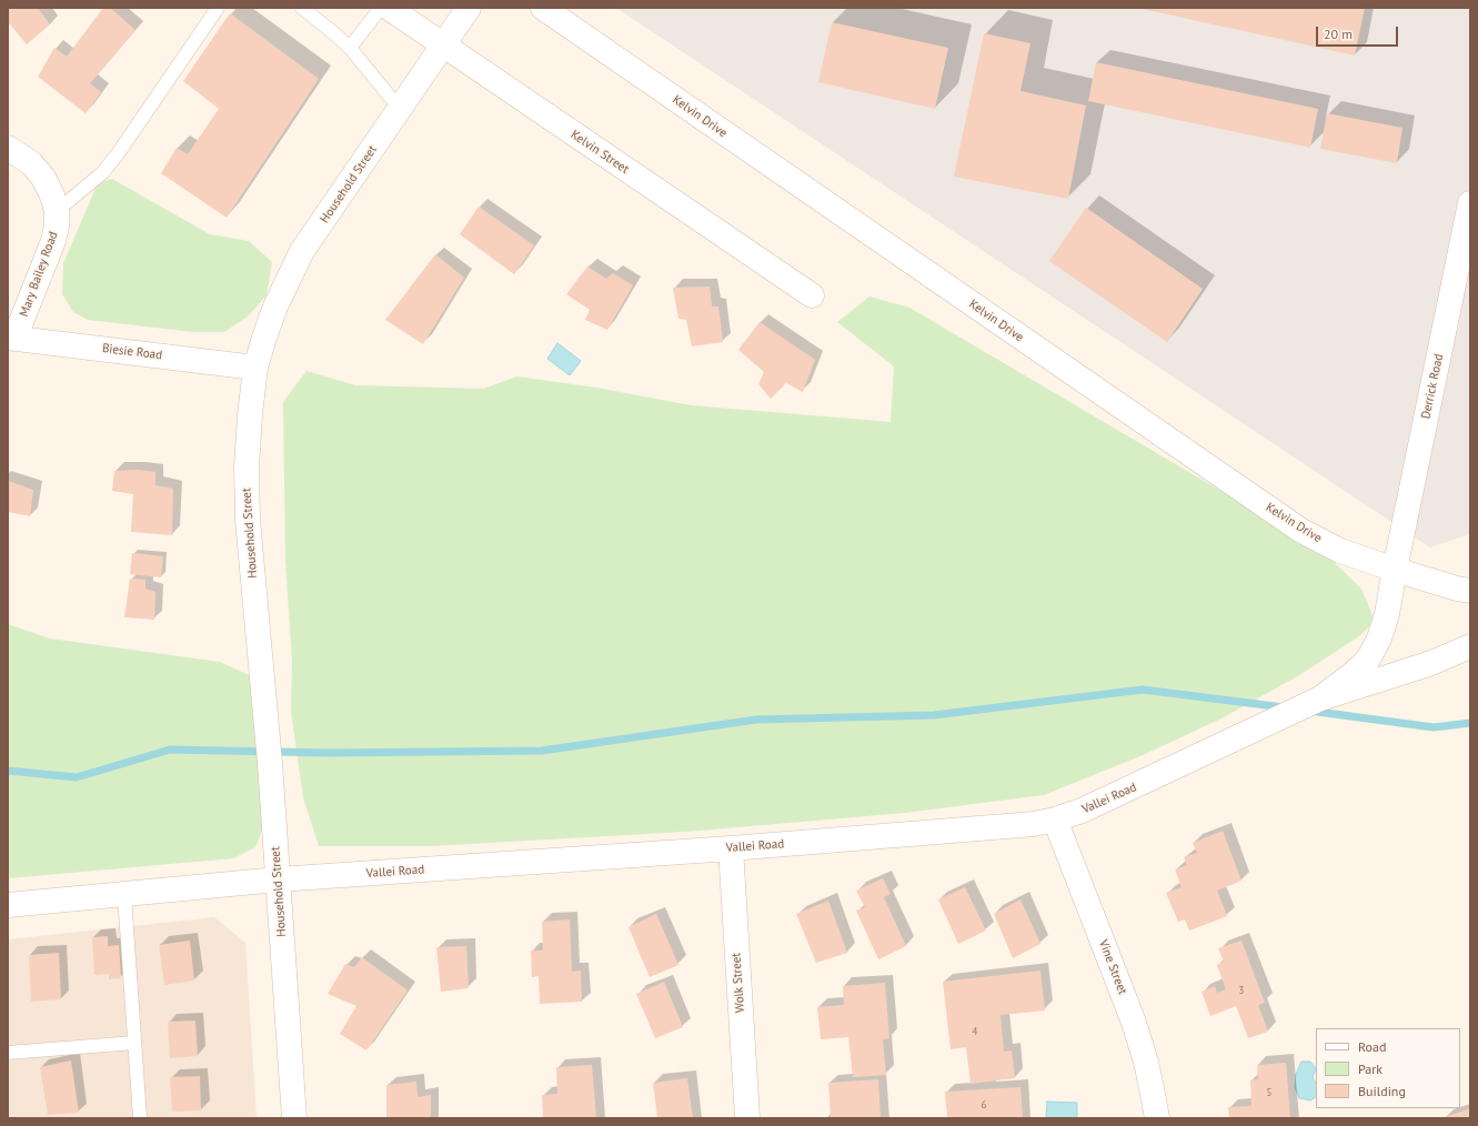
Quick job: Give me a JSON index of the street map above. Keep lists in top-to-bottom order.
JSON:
{
  "streets": {
    "street": [
      "Kelvin Drive",
      "Kelvin Street",
      "Household Street",
      "Mary Bailey Road",
      "Biesie Road",
      "Derrick Road",
      "Vallei Road",
      "Vine Street",
      "Wolk Street"
    ]
  },
  "crossings": [
    ["Kelvin Drive", "Derrick Road"],
    ["Kelvin Drive", "Vallei Road"],
    ["Kelvin Street", "Household Street"],
    ["Household Street", "Biesie Road"],
    ["Household Street", "Vallei Road"],
    ["Mary Bailey Road", "Biesie Road"],
    ["Derrick Road", "Vallei Road"],
    ["Vallei Road", "Vine Street"],
    ["Vallei Road", "Wolk Street"]
  ],
  "house_numbers": [
    "3",
    "4",
    "5",
    "6"
  ],
  "legend": ["Road", "Park", "Building"],
  "scale_bar": "20 m"
}
